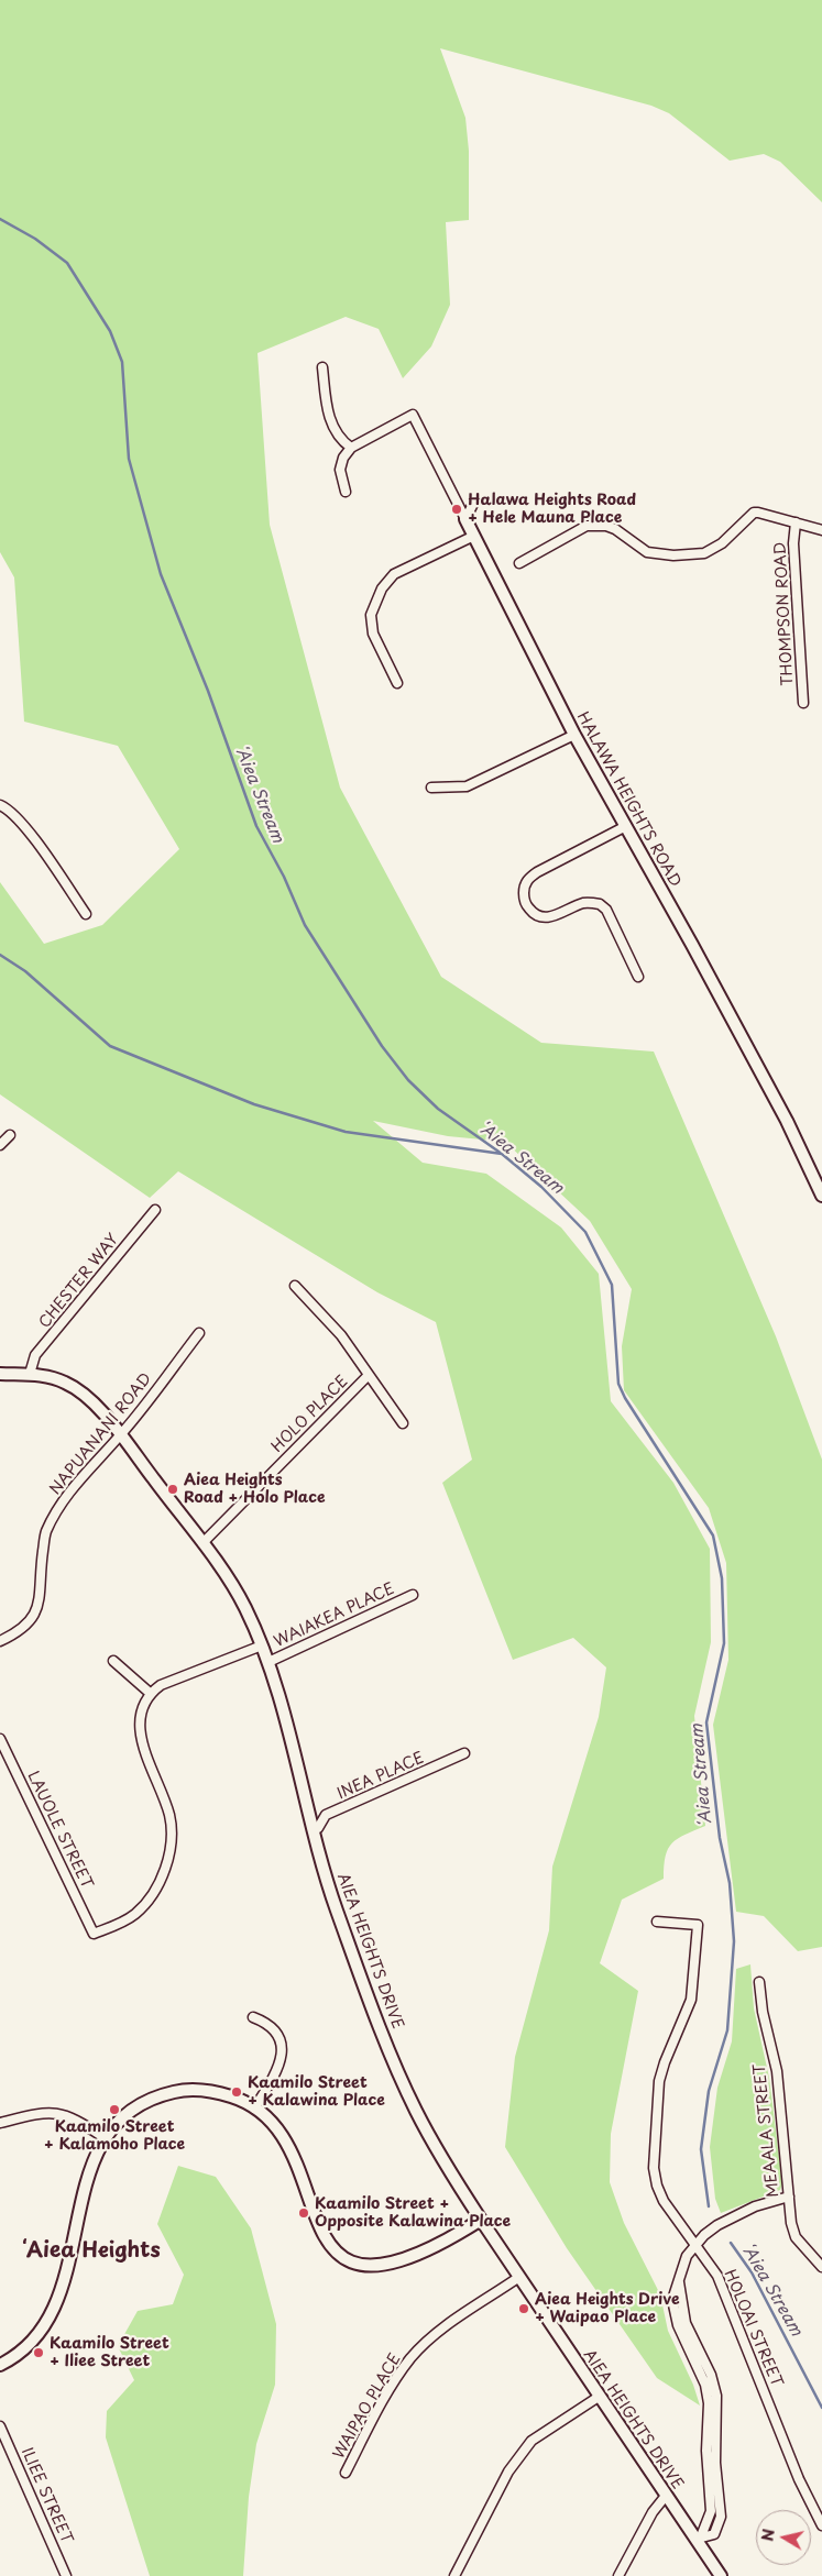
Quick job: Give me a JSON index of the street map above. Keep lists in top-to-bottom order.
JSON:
{
  "streets": {
    "street": [
      "THOMPSON ROAD",
      "HALAWA HEIGHTS ROAD",
      "CHESTER WAY",
      "HOLO PLACE",
      "NAPUANANI ROAD",
      "WAIAKEA PLACE",
      "INEA PLACE",
      "LAUOLE STREET",
      "AIEA HEIGHTS DRIVE",
      "MEAALA STREET",
      "HOLOAI STREET",
      "WAIPAO PLACE",
      "ILIEE STREET"
    ]
  },
  "crossings": [
    ["CHESTER WAY", "AIEA HEIGHTS DRIVE"],
    ["HOLO PLACE", "AIEA HEIGHTS DRIVE"],
    ["NAPUANANI ROAD", "AIEA HEIGHTS DRIVE"],
    ["WAIAKEA PLACE", "AIEA HEIGHTS DRIVE"],
    ["INEA PLACE", "AIEA HEIGHTS DRIVE"],
    ["AIEA HEIGHTS DRIVE", "WAIPAO PLACE"]
  ],
  "districts": ["ʻAiea Heights"],
  "water": ["ʻAiea Stream"],
  "places": [
    "Halawa Heights Road + Hele Mauna Place",
    "Aiea Heights Road + Holo Place",
    "Kaamilo Street + Kalawina Place",
    "Kaamilo Street + Kalamoho Place",
    "Kaamilo Street + Opposite Kalawina Place",
    "Aiea Heights Drive + Waipao Place",
    "Kaamilo Street + Iliee Street"
  ],
  "north": "left"
}
